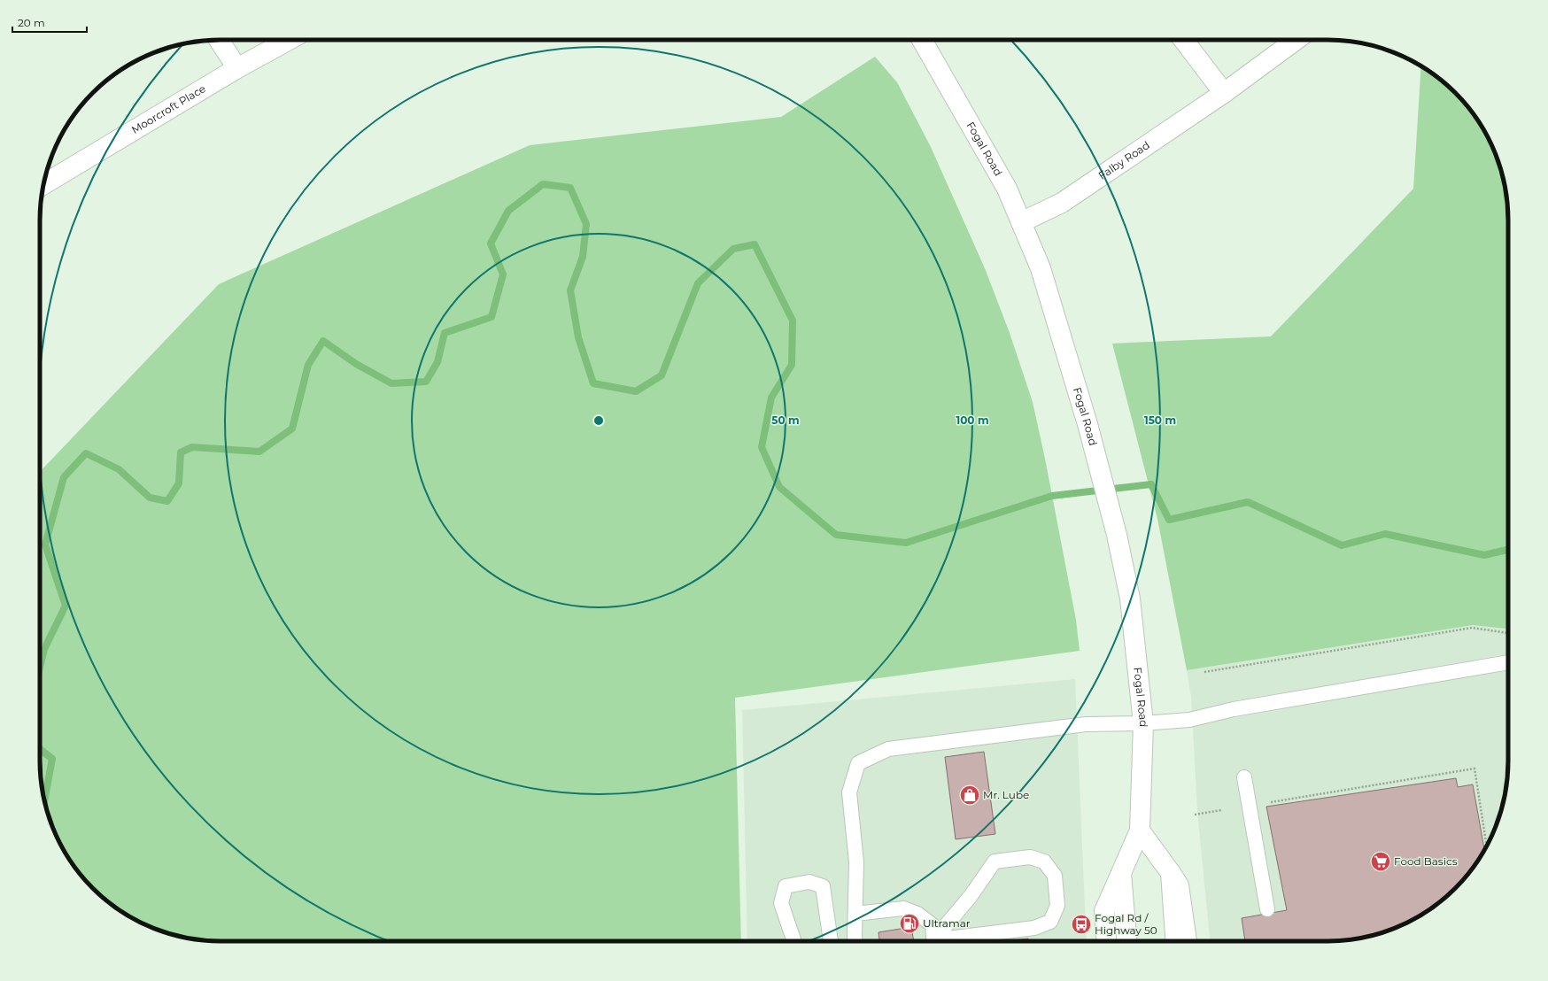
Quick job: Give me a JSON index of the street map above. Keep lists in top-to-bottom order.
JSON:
{
  "streets": {
    "street": ["Moorcroft Place", "Fogal Road", "Falby Road"]
  },
  "crossings": [
    ["Fogal Road", "Falby Road"]
  ],
  "places": {
    "shop": ["Mr. Lube"],
    "supermarket": ["Food Basics"],
    "fuel station": ["Ultramar"],
    "bus stop": ["Fogal Rd / Highway 50"]
  },
  "scale_bar": "20 m",
  "rings": ["50 m", "100 m", "150 m"]
}
